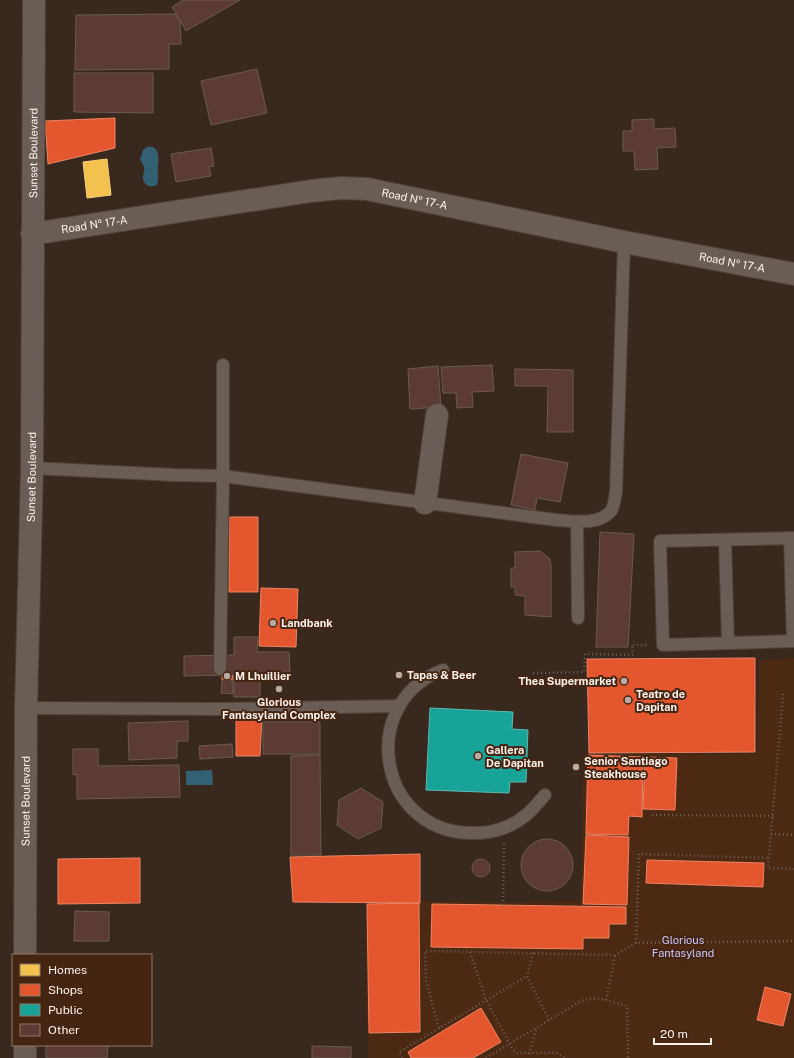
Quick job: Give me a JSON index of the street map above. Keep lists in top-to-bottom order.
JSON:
{
  "streets": {
    "street": ["Sunset Boulevard", "Road № 17-A"]
  },
  "crossings": [
    ["Sunset Boulevard", "Road № 17-A"]
  ],
  "parks": ["Glorious Fantasyland"],
  "places": [
    "Landbank",
    "Tapas & Beer",
    "M Lhuillier",
    "Thea Supermarket",
    "Glorious Fantasyland Complex",
    "Teatro de Dapitan",
    "Gallera De Dapitan",
    "Senior Santiago Steakhouse"
  ],
  "legend": [
    "Homes",
    "Shops",
    "Public",
    "Other"
  ],
  "scale_bar": "20 m"
}
